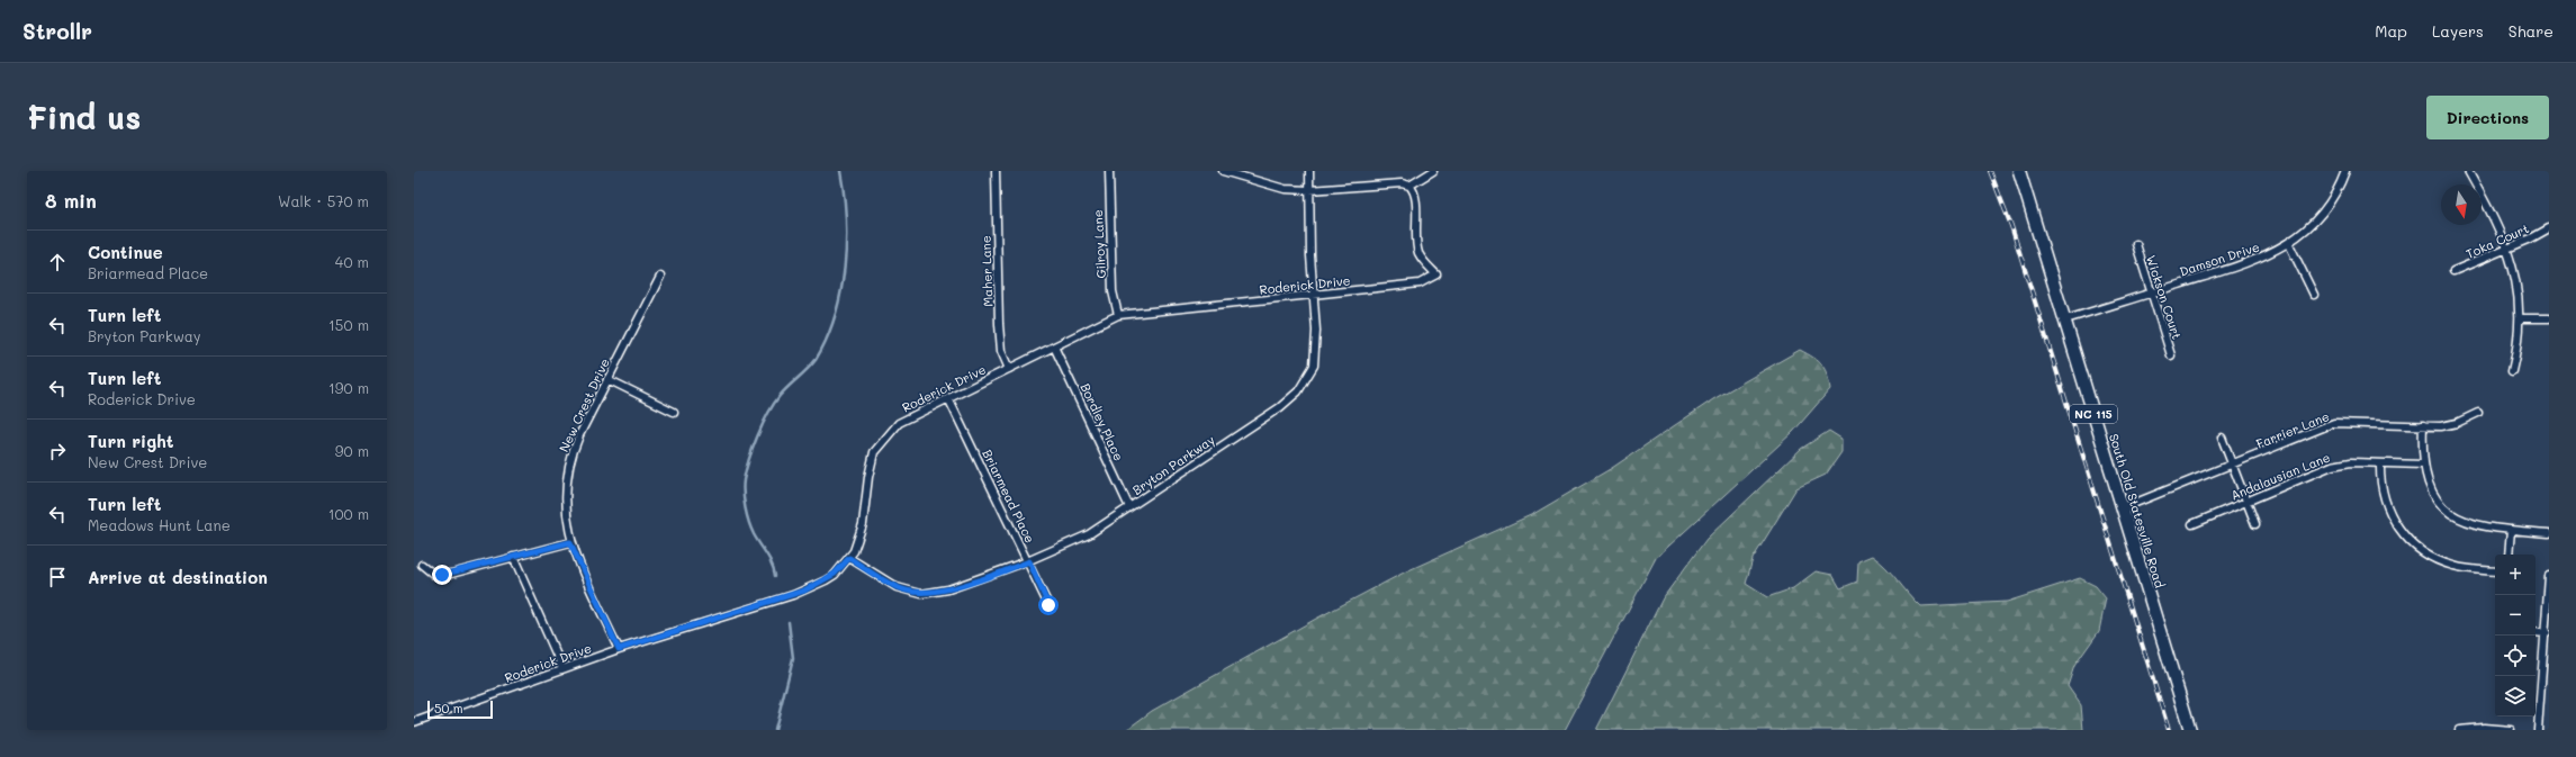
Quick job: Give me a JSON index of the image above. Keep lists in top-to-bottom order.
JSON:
{
  "streets": {
    "main road": ["NC 115", "South Old Statesville Road"],
    "street": [
      "Toka Court",
      "Gilroy Lane",
      "Damson Drive",
      "Maher Lane",
      "Roderick Drive",
      "Wickson Court",
      "New Crest Drive",
      "Bordley Place",
      "Farrier Lane",
      "Bryton Parkway",
      "Andalausian Lane",
      "Briarmead Place"
    ]
  },
  "crossings": [
    ["Gilroy Lane", "Roderick Drive"],
    ["Damson Drive", "Wickson Court"],
    ["Damson Drive", "South Old Statesville Road"],
    ["Maher Lane", "Roderick Drive"],
    ["Roderick Drive", "New Crest Drive"],
    ["Roderick Drive", "Bordley Place"],
    ["Roderick Drive", "Bryton Parkway"],
    ["Roderick Drive", "Briarmead Place"],
    ["Bordley Place", "Bryton Parkway"],
    ["Farrier Lane", "South Old Statesville Road"],
    ["Bryton Parkway", "Briarmead Place"]
  ],
  "scale_bar": "50 m",
  "north": "bottom",
  "page": {
    "header": "Strollr",
    "nav": ["Map", "Layers", "Share"],
    "buttons": "Directions",
    "title": "Find us",
    "heading": ["8 min", "Walk · 570 m"],
    "list": [
      ["Continue", "Briarmead Place", "40 m"],
      ["Turn left", "Bryton Parkway", "150 m"],
      ["Turn left", "Roderick Drive", "190 m"],
      ["Turn right", "New Crest Drive", "90 m"],
      ["Turn left", "Meadows Hunt Lane", "100 m"],
      "Arrive at destination"
    ],
    "map_buttons": ["+", "−"],
    "scale": "50 m"
  }
}
